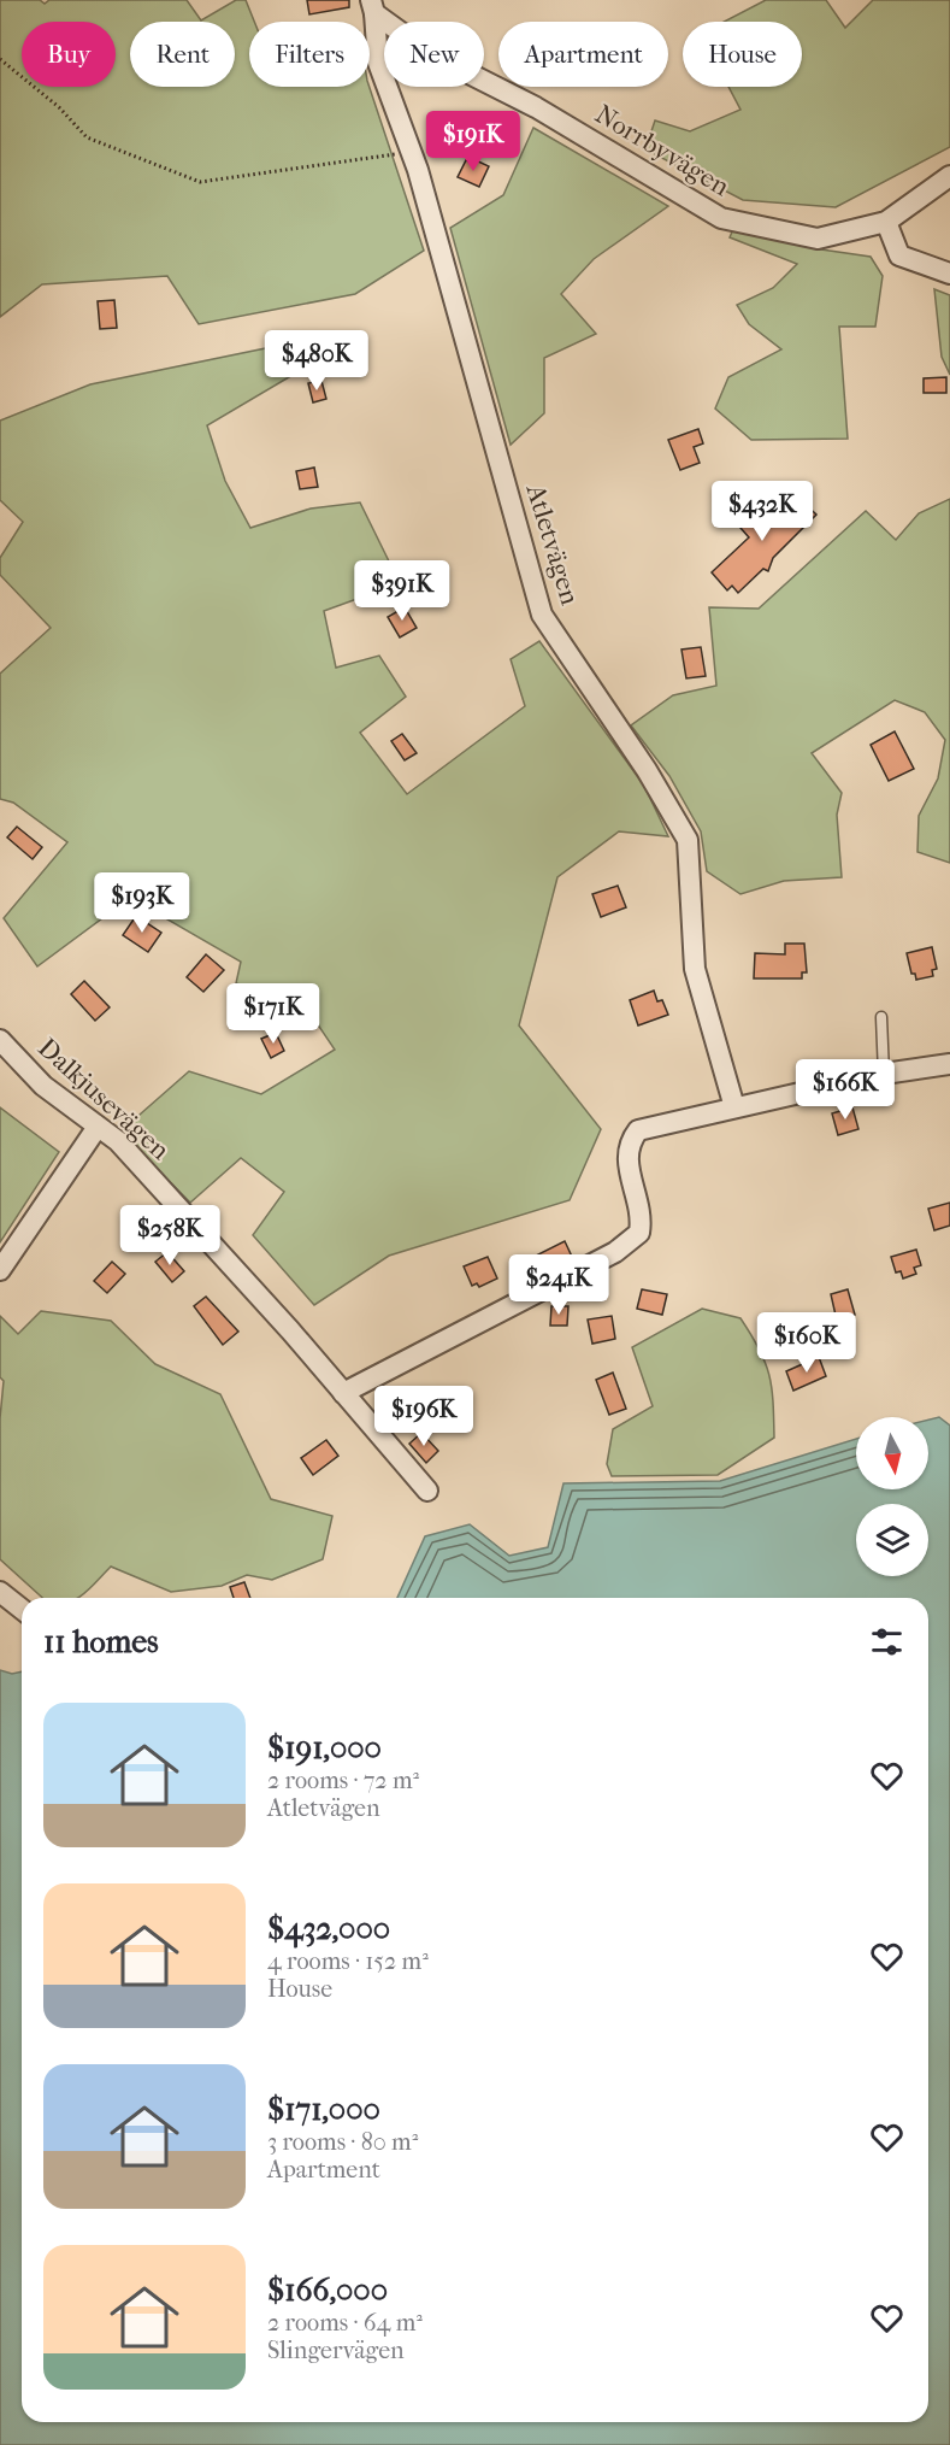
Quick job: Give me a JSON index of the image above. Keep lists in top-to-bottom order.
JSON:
{
  "streets": {
    "street": ["Norrbyvägen", "Atletvägen", "Dalkjusevägen"]
  },
  "crossings": [
    ["Norrbyvägen", "Atletvägen"]
  ],
  "north": "bottom",
  "page": {
    "chip": [
      "Buy",
      "Rent",
      "Filters",
      "New",
      "Apartment",
      "House"
    ],
    "price": [
      "$191K",
      "$480K",
      "$432K",
      "$391K",
      "$193K",
      "$171K",
      "$166K",
      "$258K",
      "$241K",
      "$160K",
      "$196K"
    ],
    "heading": "11 homes",
    "list": [
      {
        "name": "$191,000",
        "note": "2 rooms · 72 m² · Atletvägen"
      },
      {
        "name": "$432,000",
        "note": "4 rooms · 152 m² · House"
      },
      {
        "name": "$171,000",
        "note": "3 rooms · 80 m² · Apartment"
      },
      {
        "name": "$166,000",
        "note": "2 rooms · 64 m² · Slingervägen"
      }
    ]
  }
}
